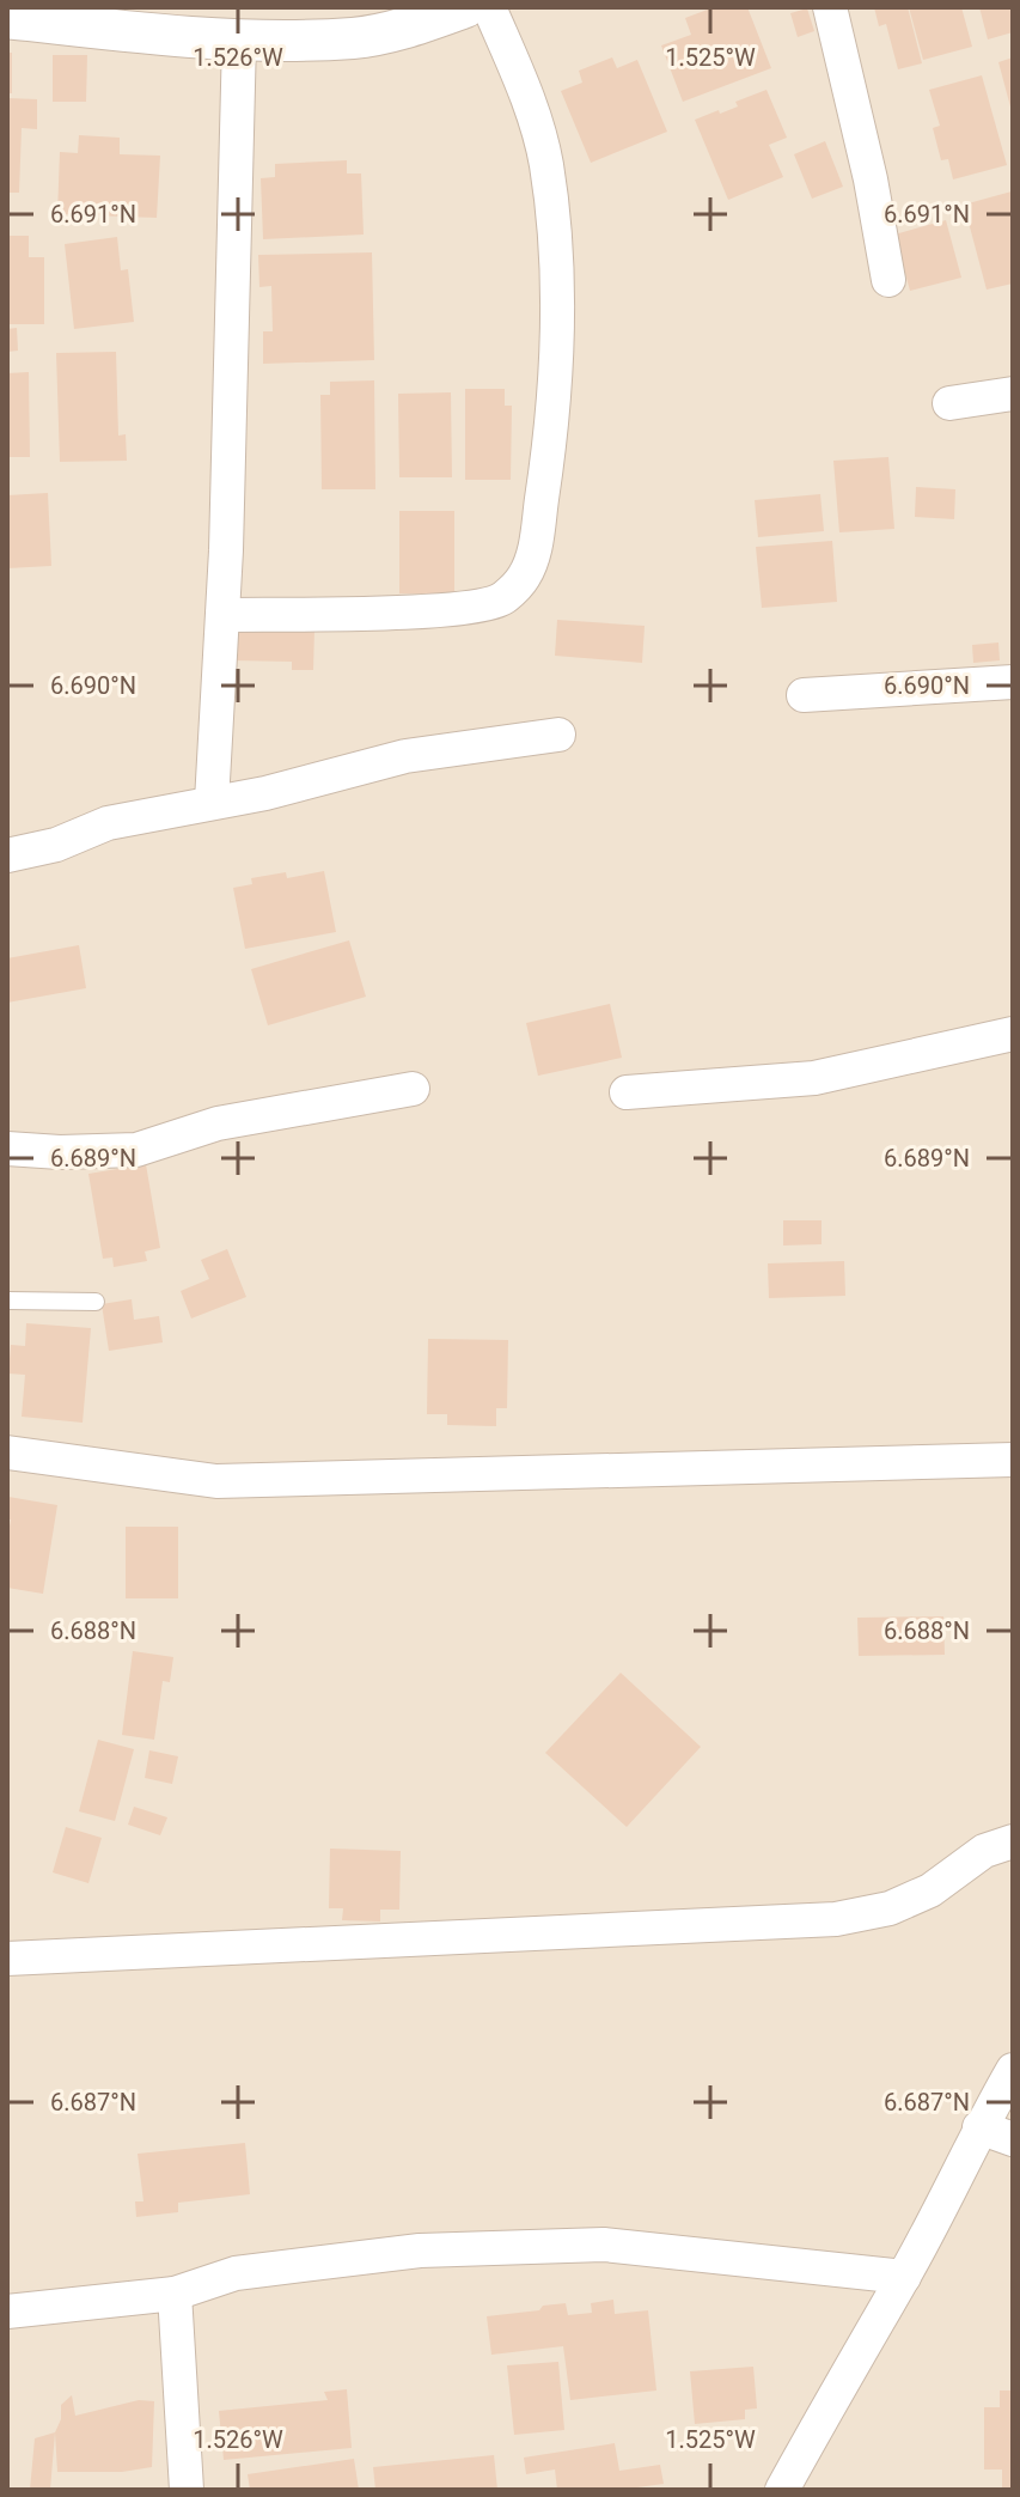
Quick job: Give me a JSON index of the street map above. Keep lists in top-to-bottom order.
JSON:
{
  "coordinates": [
    "1.526°W",
    "1.525°W",
    "6.691°N",
    "6.690°N",
    "6.689°N",
    "6.688°N",
    "6.687°N"
  ]
}
